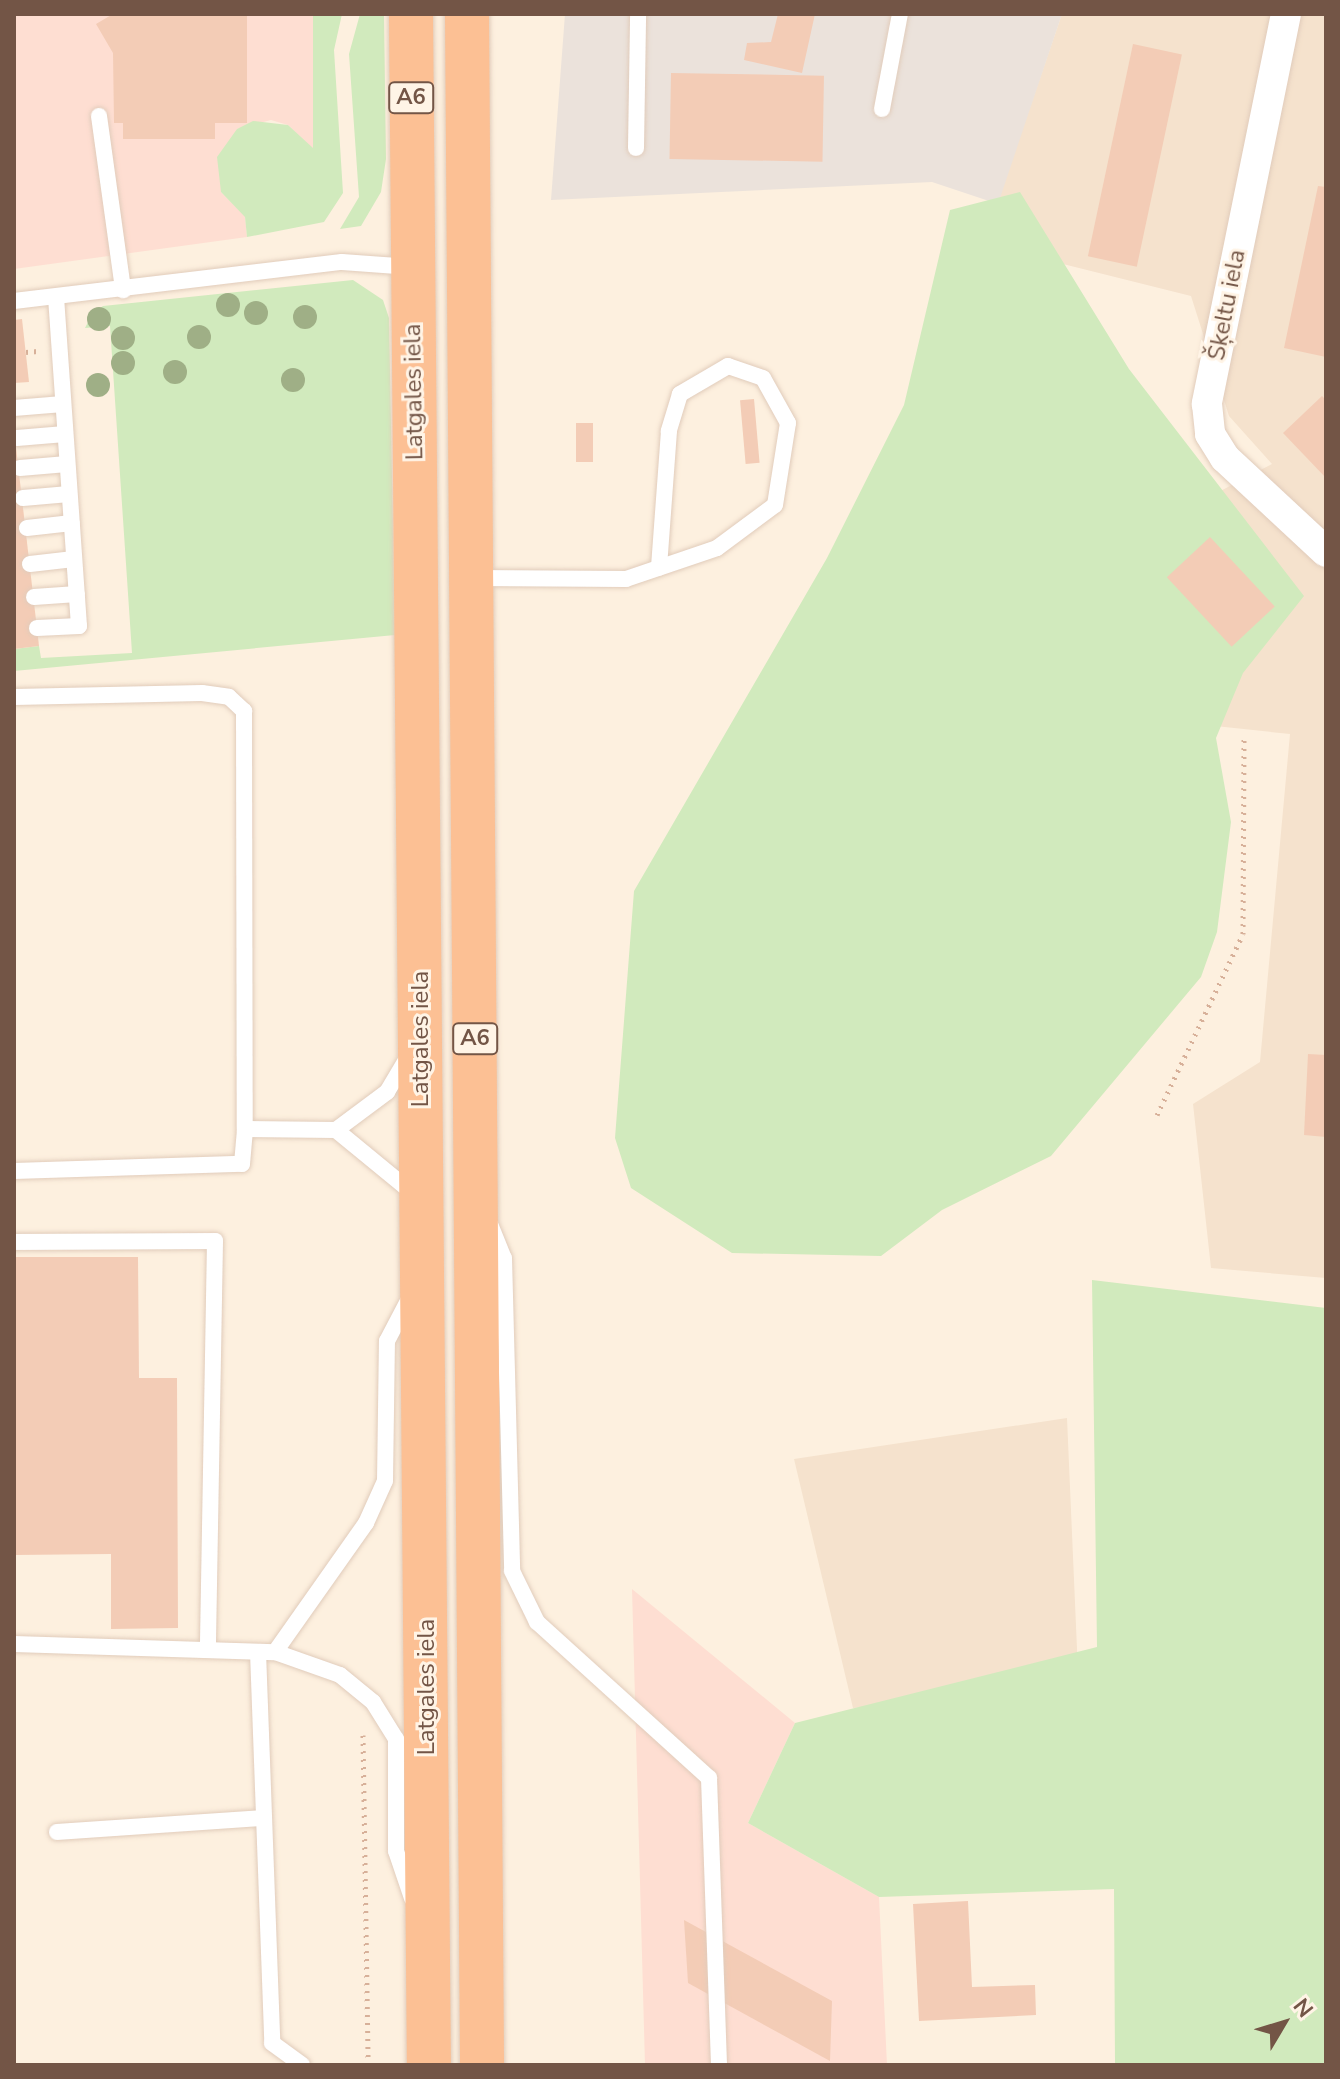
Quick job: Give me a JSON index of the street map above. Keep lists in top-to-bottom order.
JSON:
{
  "streets": {
    "highway": ["A6", "Latgales iela"],
    "street": ["Šķeltu iela"]
  },
  "north": "top right"
}
